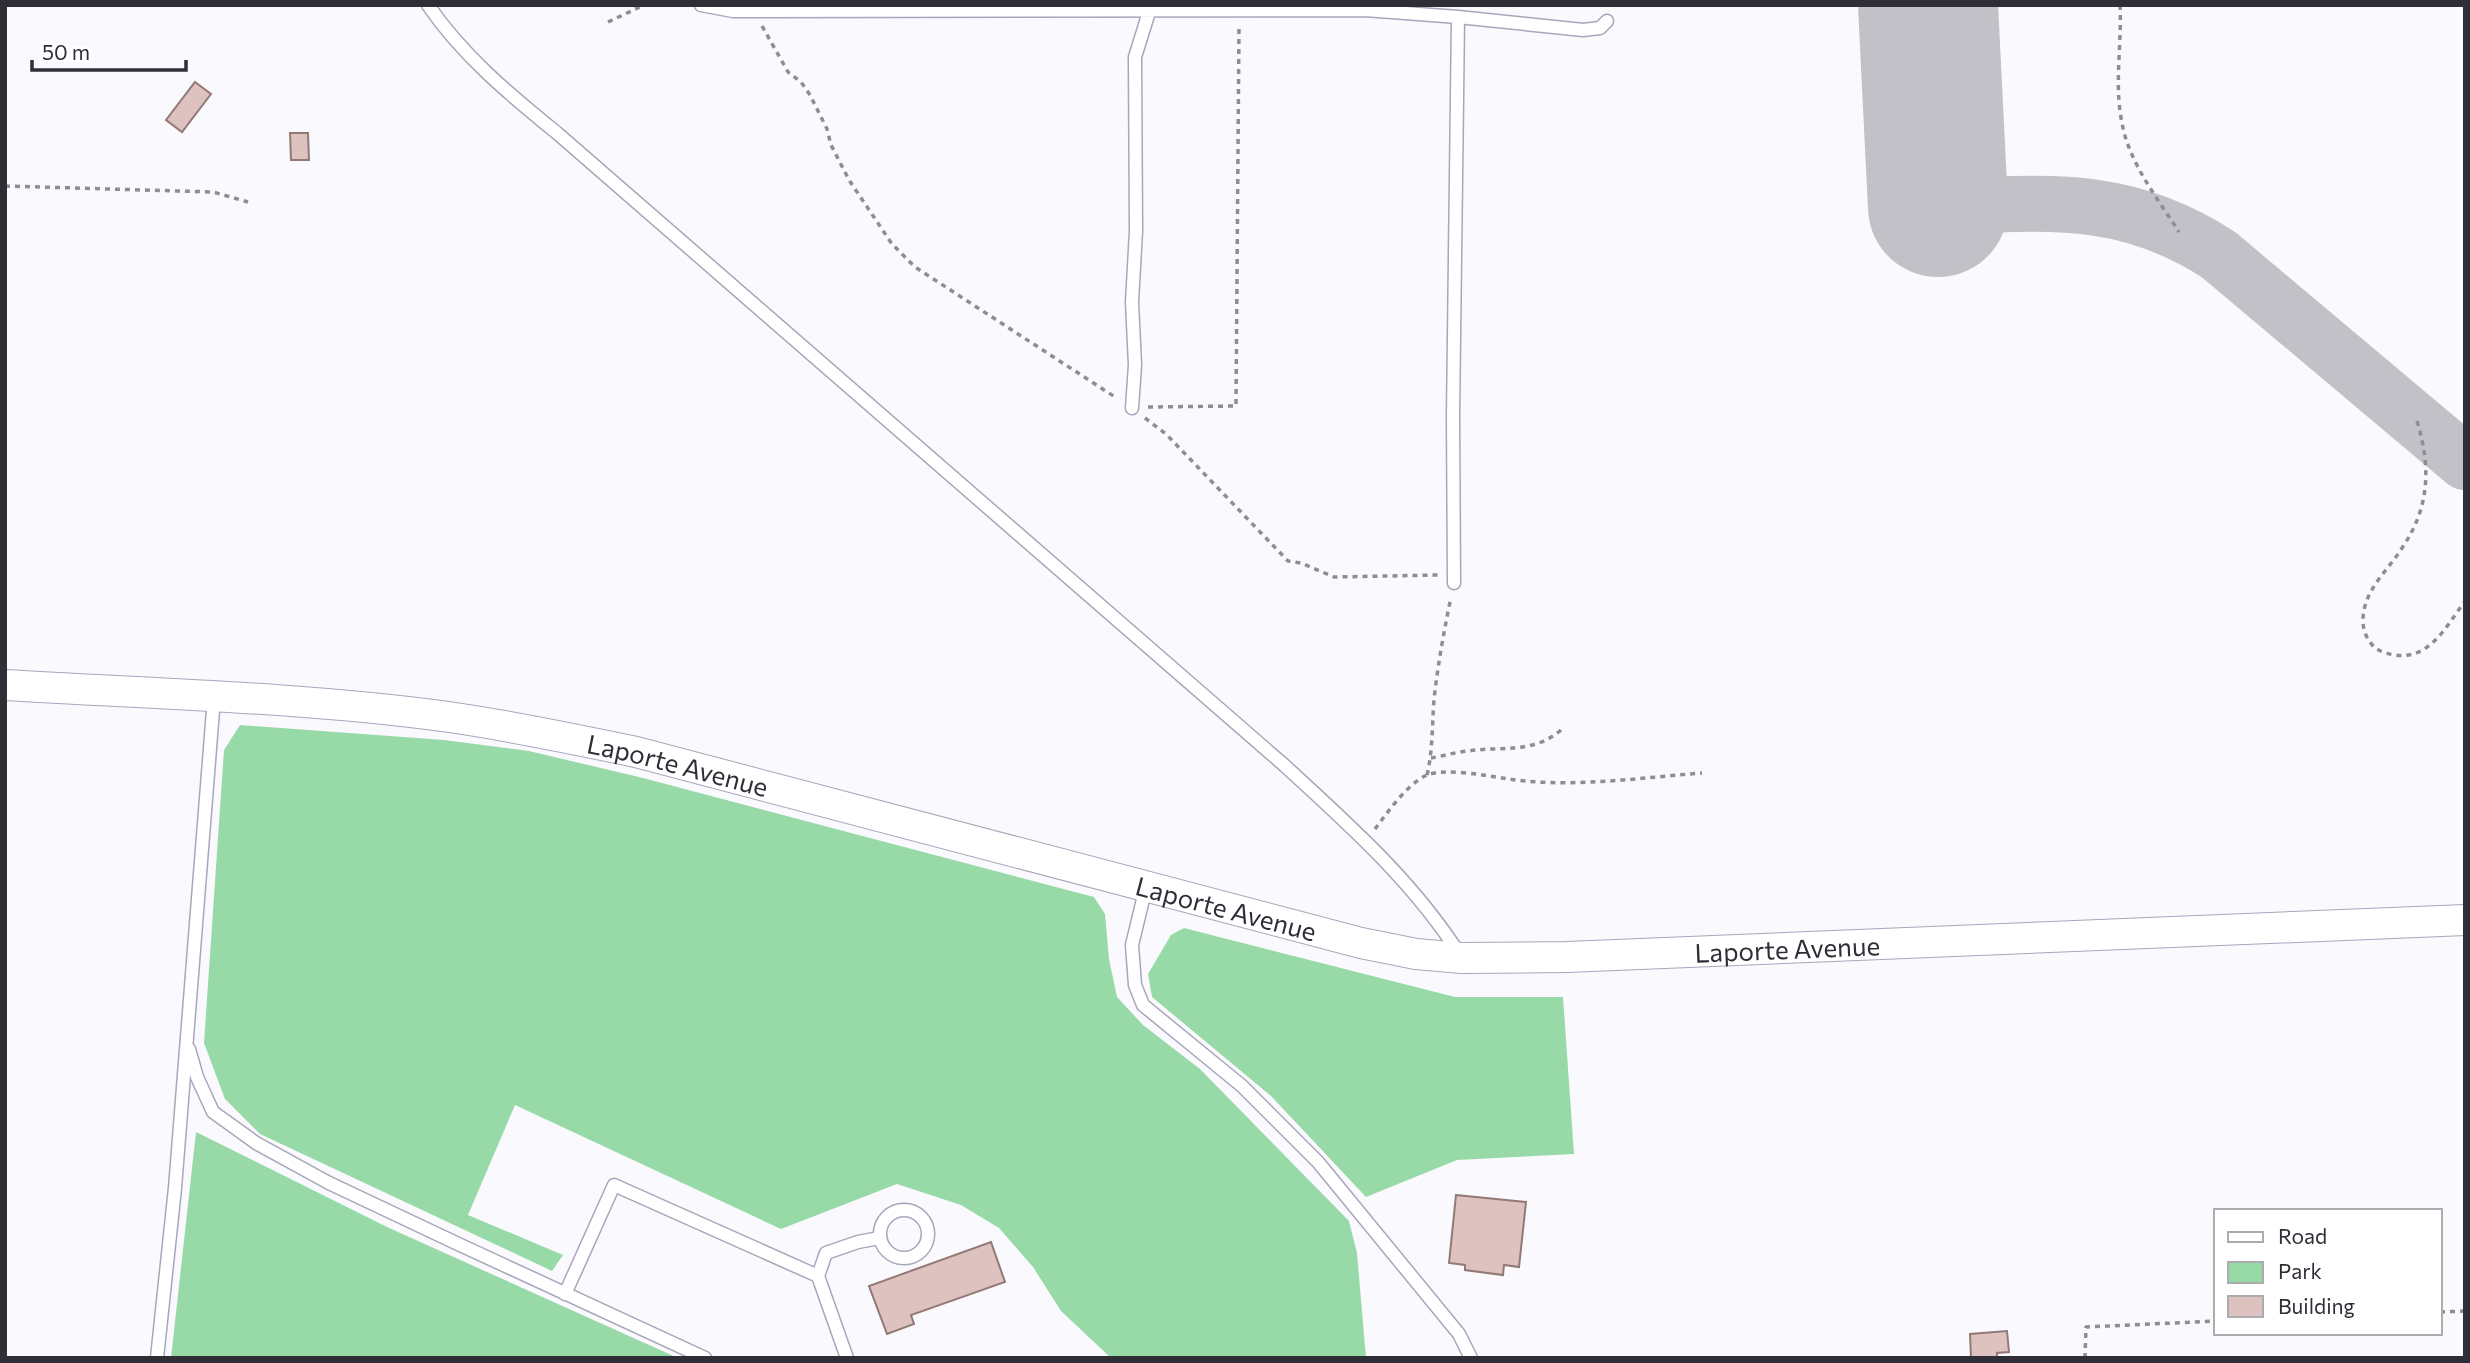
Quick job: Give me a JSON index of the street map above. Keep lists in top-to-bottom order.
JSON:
{
  "streets": {
    "street": ["Laporte Avenue"]
  },
  "legend": ["Road", "Park", "Building"],
  "scale_bar": "50 m"
}
